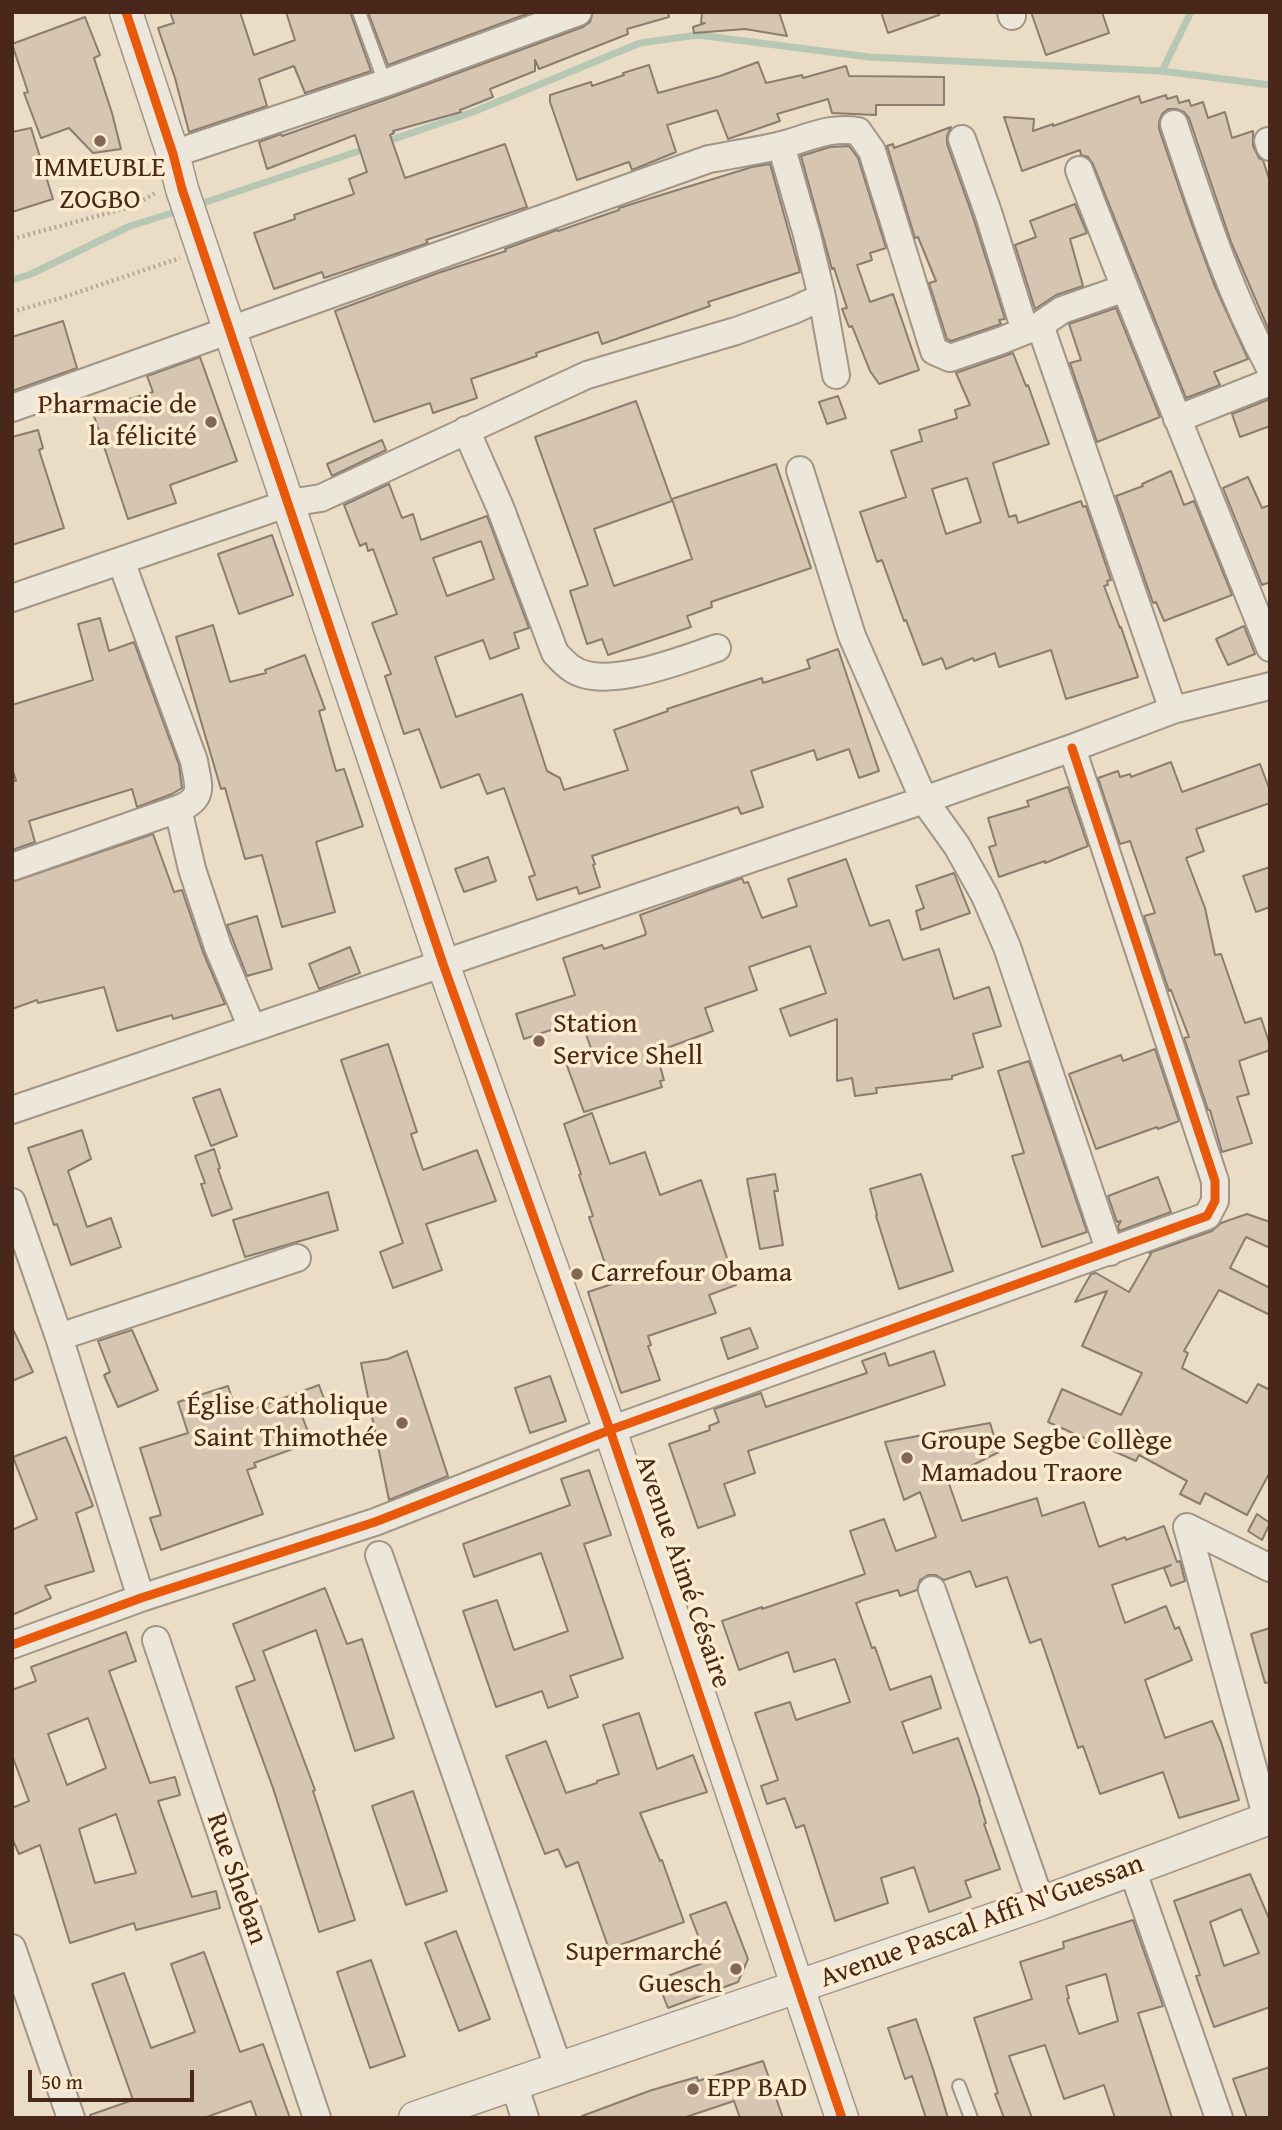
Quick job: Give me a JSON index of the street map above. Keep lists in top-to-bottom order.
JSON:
{
  "streets": {
    "street": ["Avenue Aimé Césaire", "Rue Sheban", "Avenue Pascal Affi N'Guessan"]
  },
  "crossings": [
    ["Avenue Aimé Césaire", "Avenue Pascal Affi N'Guessan"]
  ],
  "places": [
    "IMMEUBLE ZOGBO",
    "Pharmacie de la félicité",
    "Station Service Shell",
    "Carrefour Obama",
    "Église Catholique Saint Thimothée",
    "Groupe Segbe Collège Mamadou Traore",
    "Supermarché Guesch",
    "EPP BAD"
  ],
  "scale_bar": "50 m"
}
